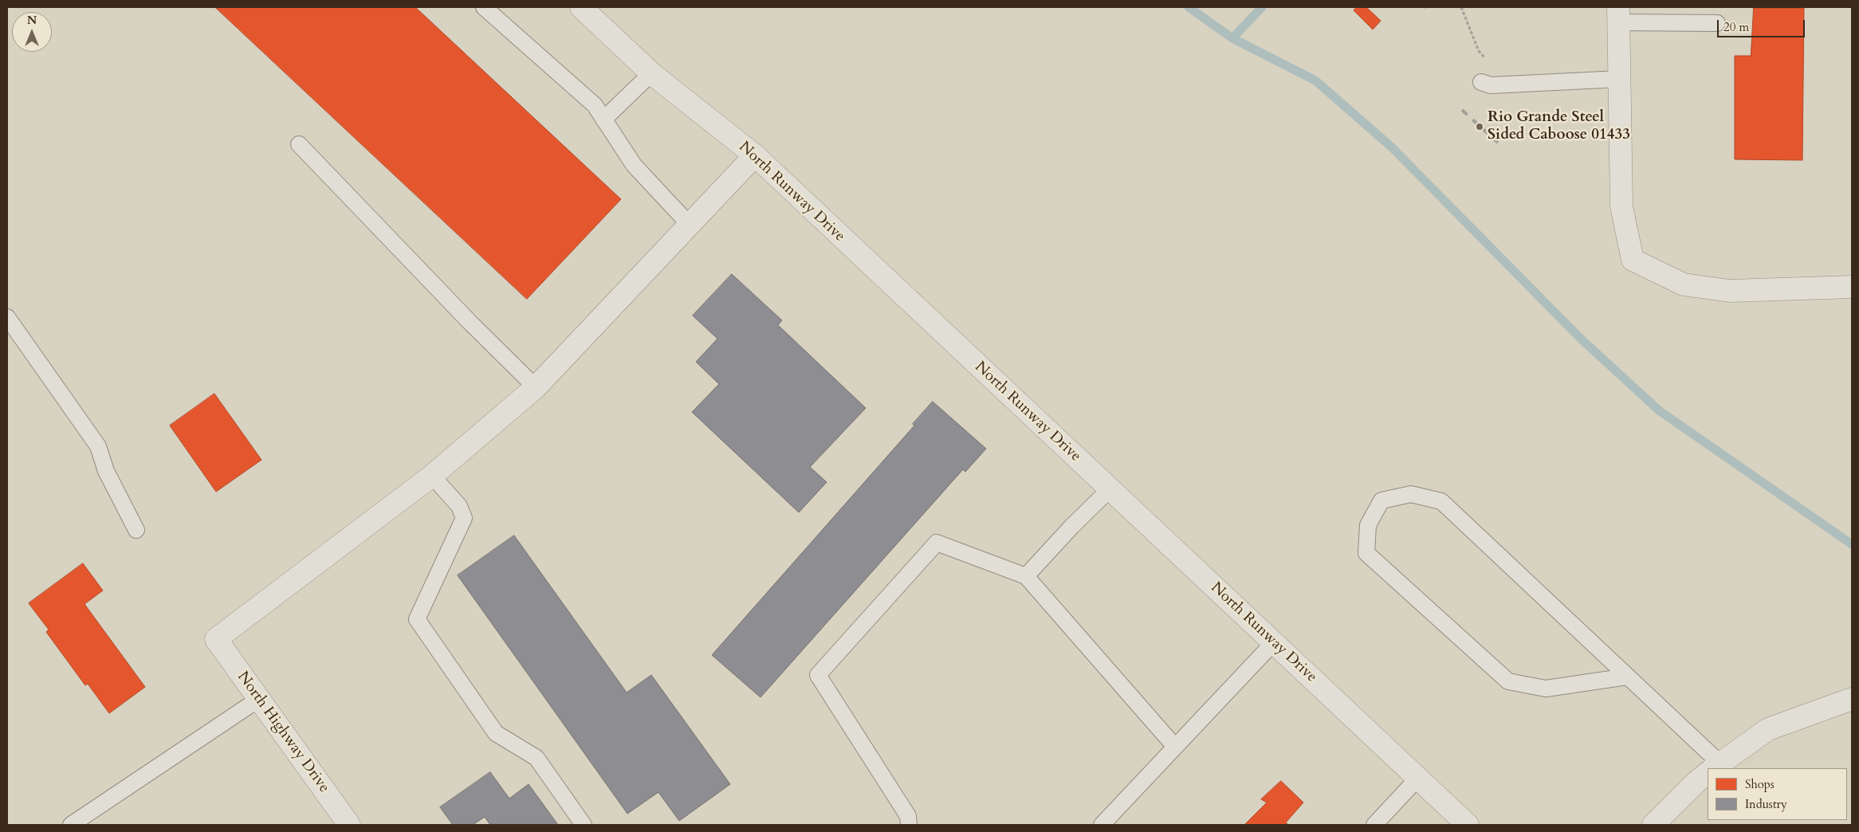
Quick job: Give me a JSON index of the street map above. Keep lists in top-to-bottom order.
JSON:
{
  "streets": {
    "street": ["North Runway Drive", "North Highway Drive"]
  },
  "places": ["Rio Grande Steel Sided Caboose 01433"],
  "legend": ["Shops", "Industry"],
  "scale_bar": "20 m",
  "north": "top"
}
